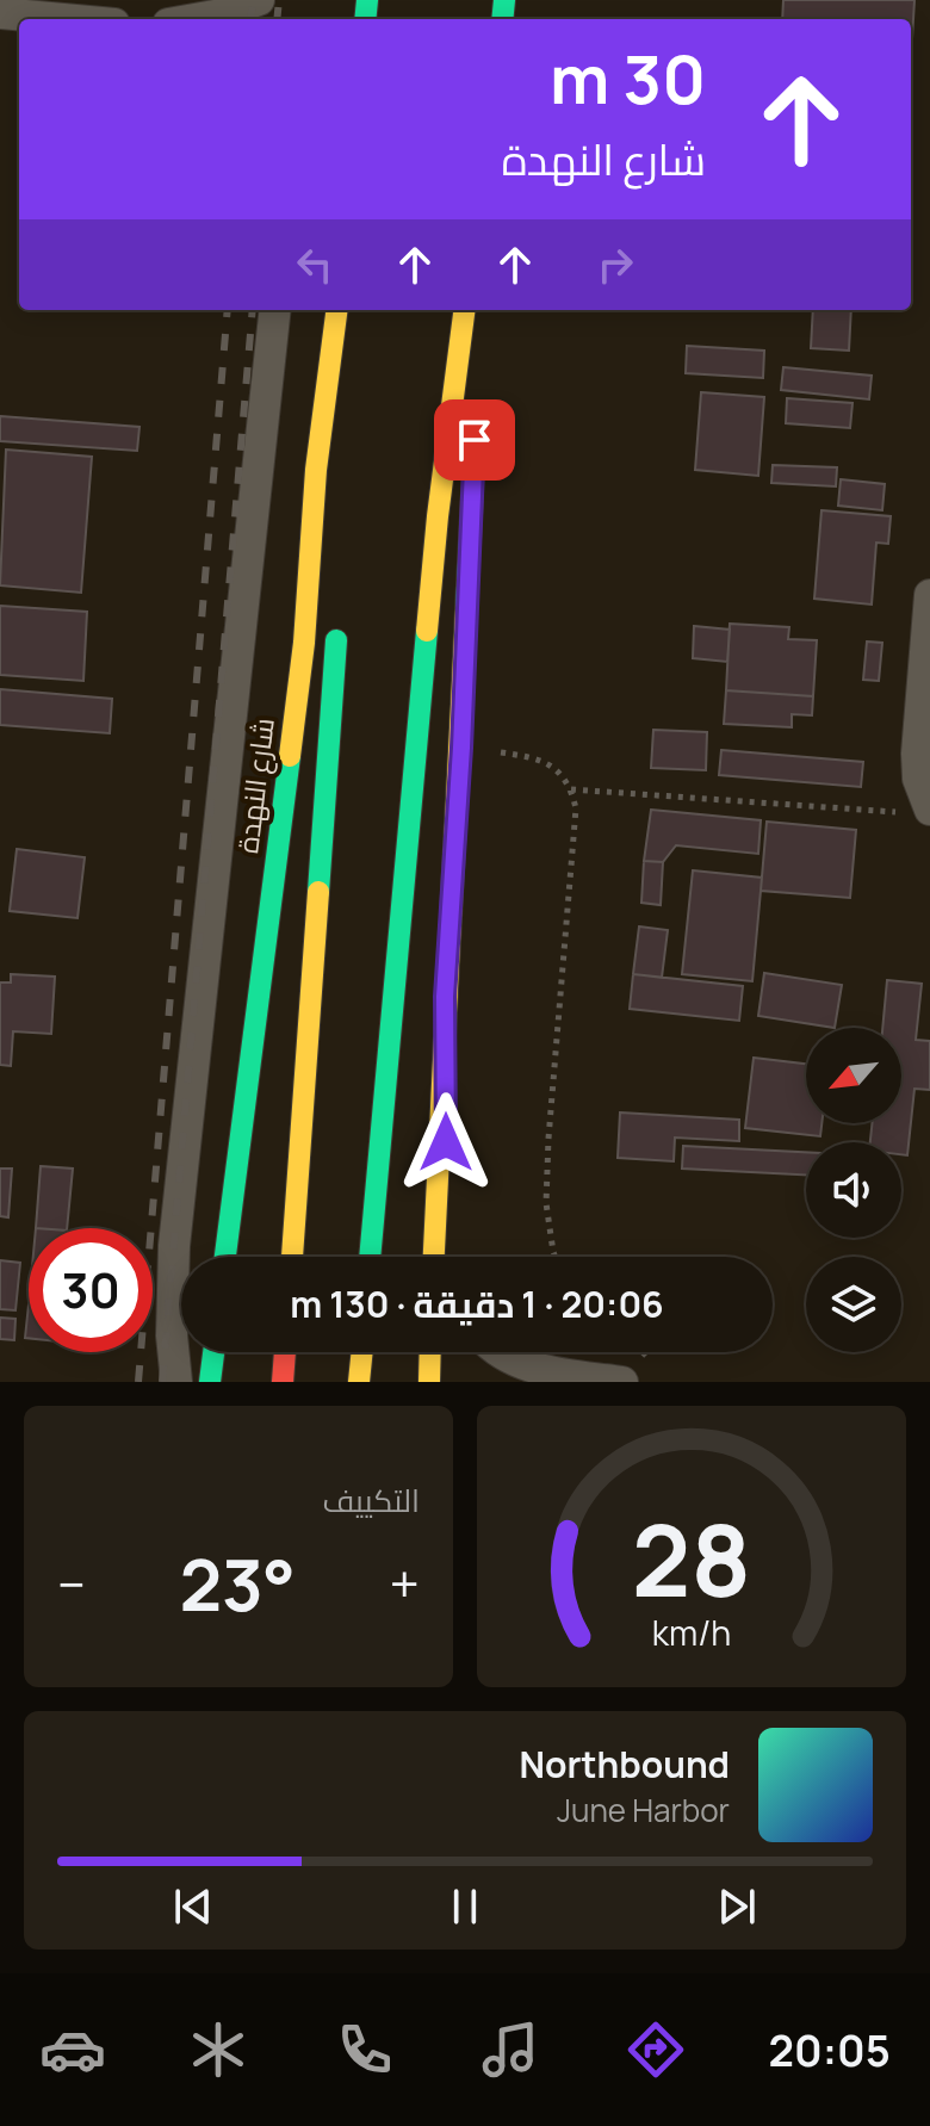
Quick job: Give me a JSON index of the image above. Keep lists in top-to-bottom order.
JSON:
{
  "streets": {
    "main road": ["شارع النهدة"]
  },
  "north": "bottom left",
  "page": {
    "turn": ["30 m", "شارع النهدة"],
    "limit": "30",
    "trip": "20:06 · 1 دقيقة · 130 m",
    "tile": "التكييف",
    "heat": ["−", "23°", "+"],
    "song": ["Northbound", "June Harbor"],
    "tabs": "20:05",
    "gauge": ["28", "km/h"]
  }
}
